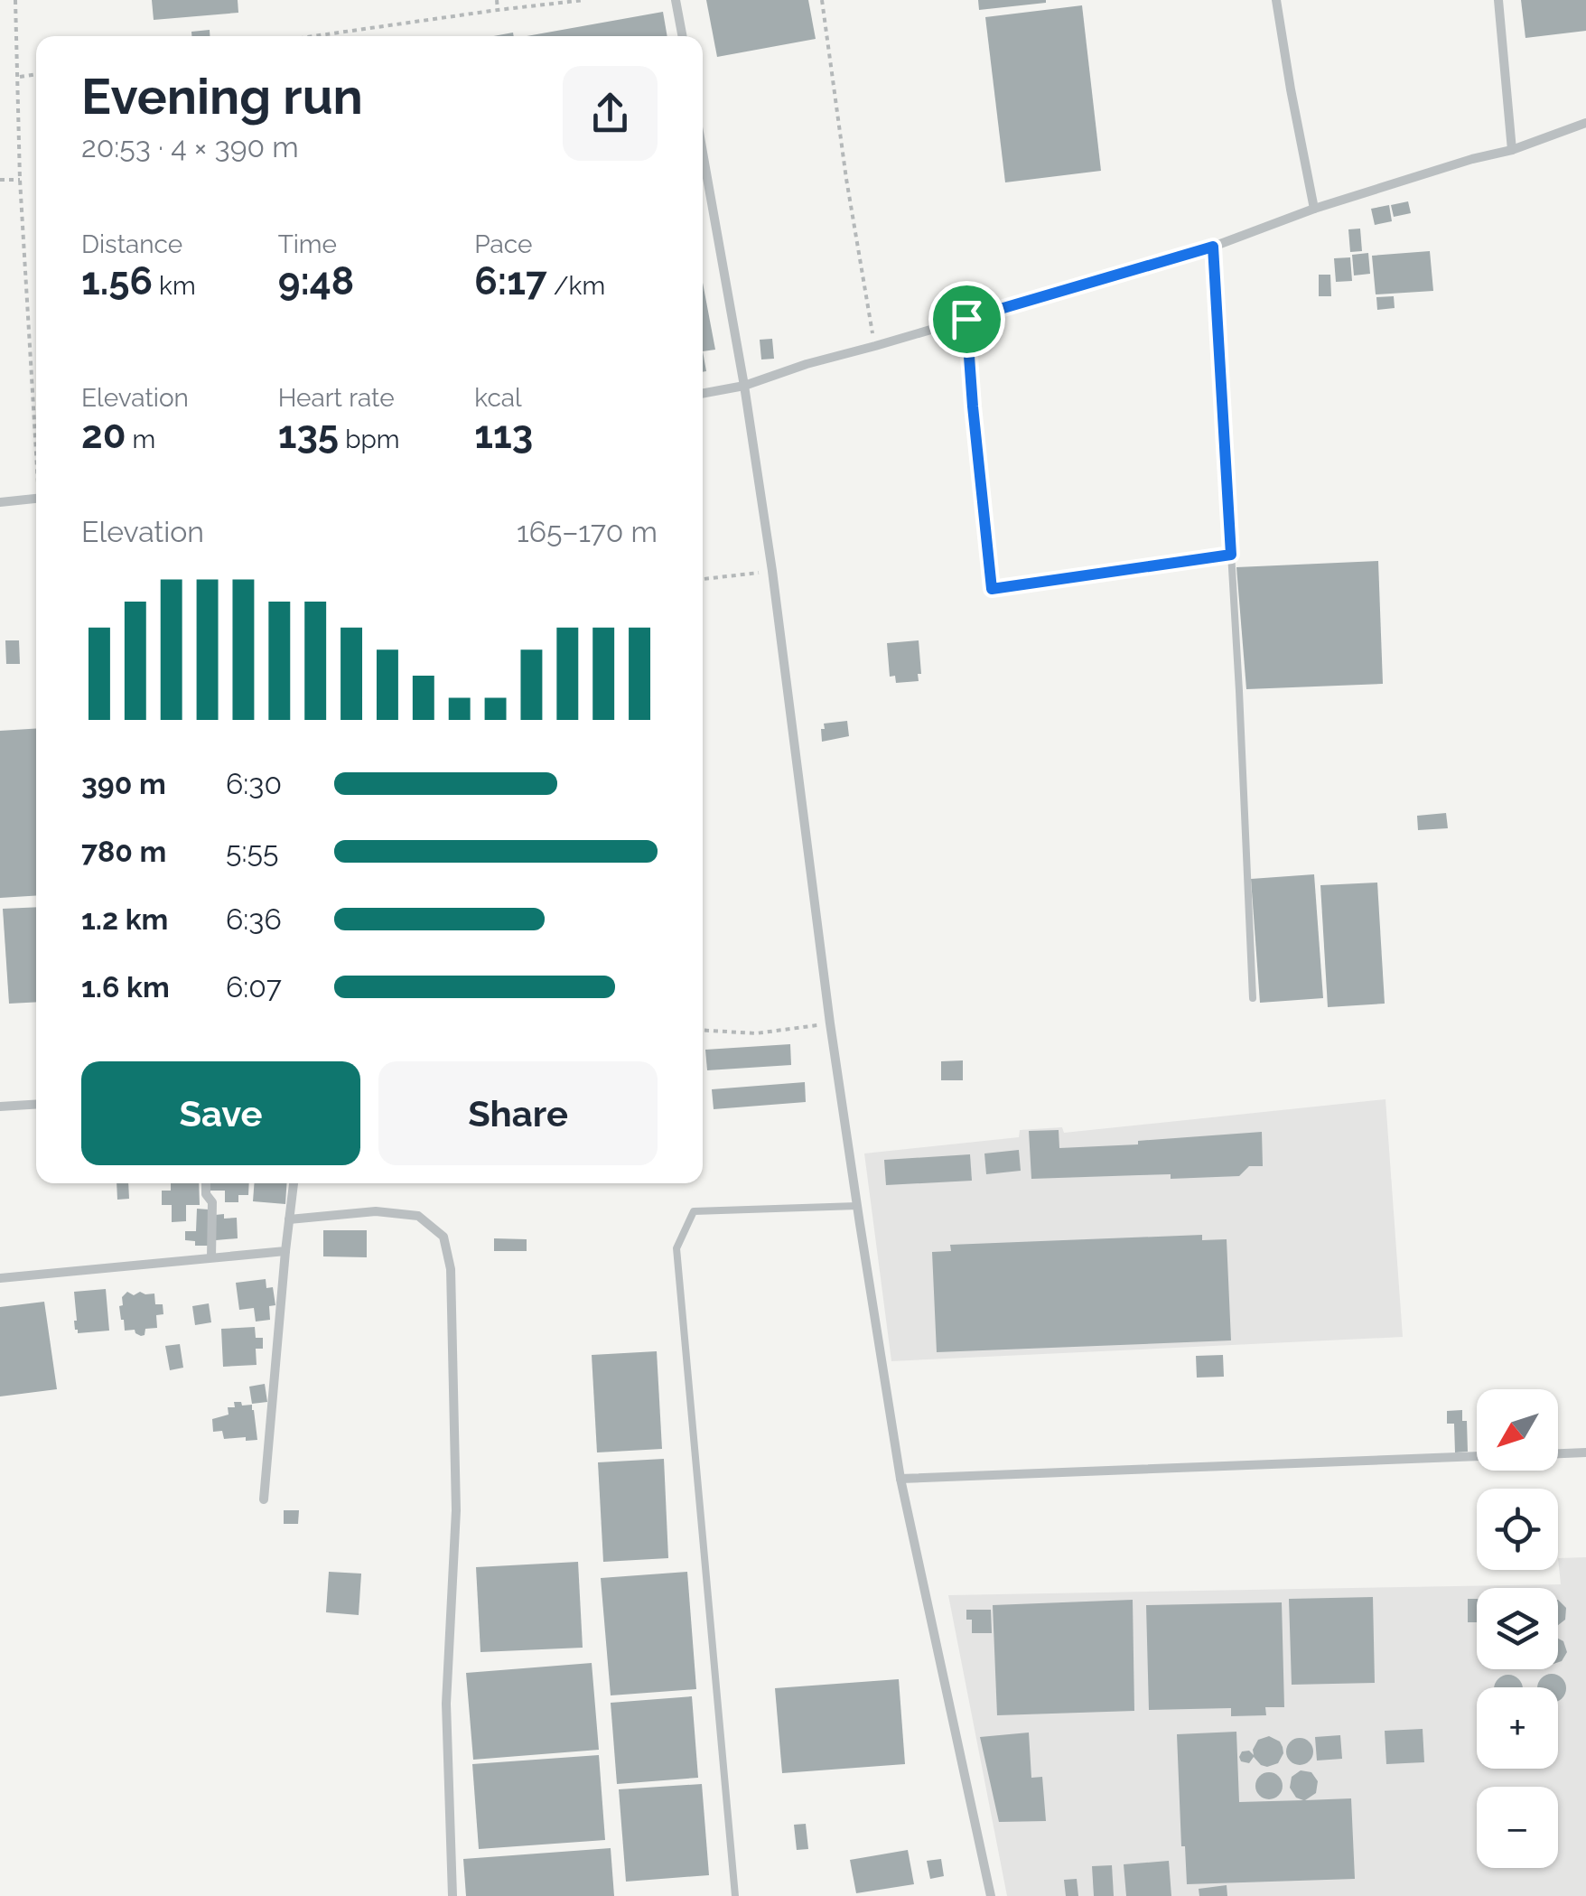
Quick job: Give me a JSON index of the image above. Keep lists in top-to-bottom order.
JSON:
{
  "north": "bottom left",
  "page": {
    "heading": ["Evening run", "20:53 · 4 × 390 m"],
    "stats": [
      ["Distance", "1.56 km"],
      ["Time", "9:48"],
      ["Pace", "6:17 /km"],
      ["Elevation", "20 m"],
      ["Heart rate", "135 bpm"],
      ["kcal", "113"]
    ],
    "chart": ["Elevation", "165–170 m"],
    "list": [
      {
        "name": "390 m",
        "note": "6:30"
      },
      {
        "name": "780 m",
        "note": "5:55"
      },
      {
        "name": "1.2 km",
        "note": "6:36"
      },
      {
        "name": "1.6 km",
        "note": "6:07"
      }
    ],
    "buttons": ["Save", "Share"],
    "map_buttons": ["+", "−"]
  }
}
